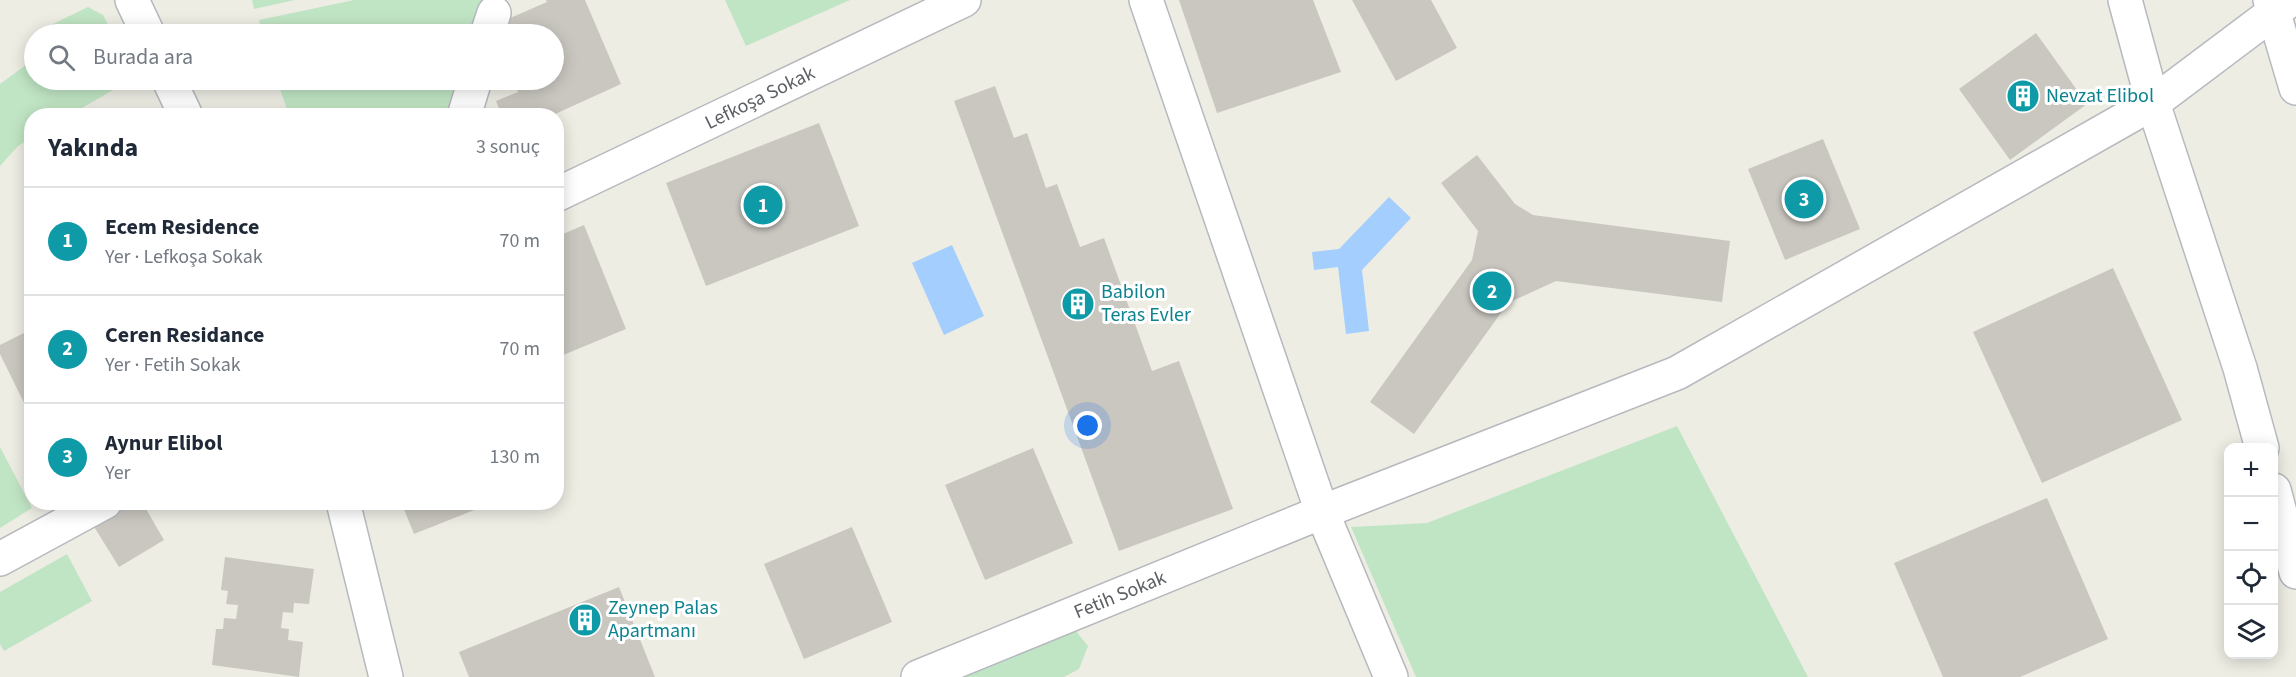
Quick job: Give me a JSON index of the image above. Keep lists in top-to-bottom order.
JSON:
{
  "streets": {
    "street": ["Lefkoşa Sokak", "Fetih Sokak"]
  },
  "places": {
    "building": ["Nevzat Elibol", "Babilon Teras Evler", "Zeynep Palas Apartmanı"]
  },
  "page": {
    "search": "Burada ara",
    "heading": ["Yakında", "3 sonuç"],
    "pins": ["3", "1", "2"],
    "list": [
      {
        "mark": "1",
        "name": "Ecem Residence",
        "note": "Yer · Lefkoşa Sokak",
        "value": "70 m"
      },
      {
        "mark": "2",
        "name": "Ceren Residance",
        "note": "Yer · Fetih Sokak",
        "value": "70 m"
      },
      {
        "mark": "3",
        "name": "Aynur Elibol",
        "note": "Yer",
        "value": "130 m"
      }
    ],
    "map_buttons": ["+", "−"]
  }
}
